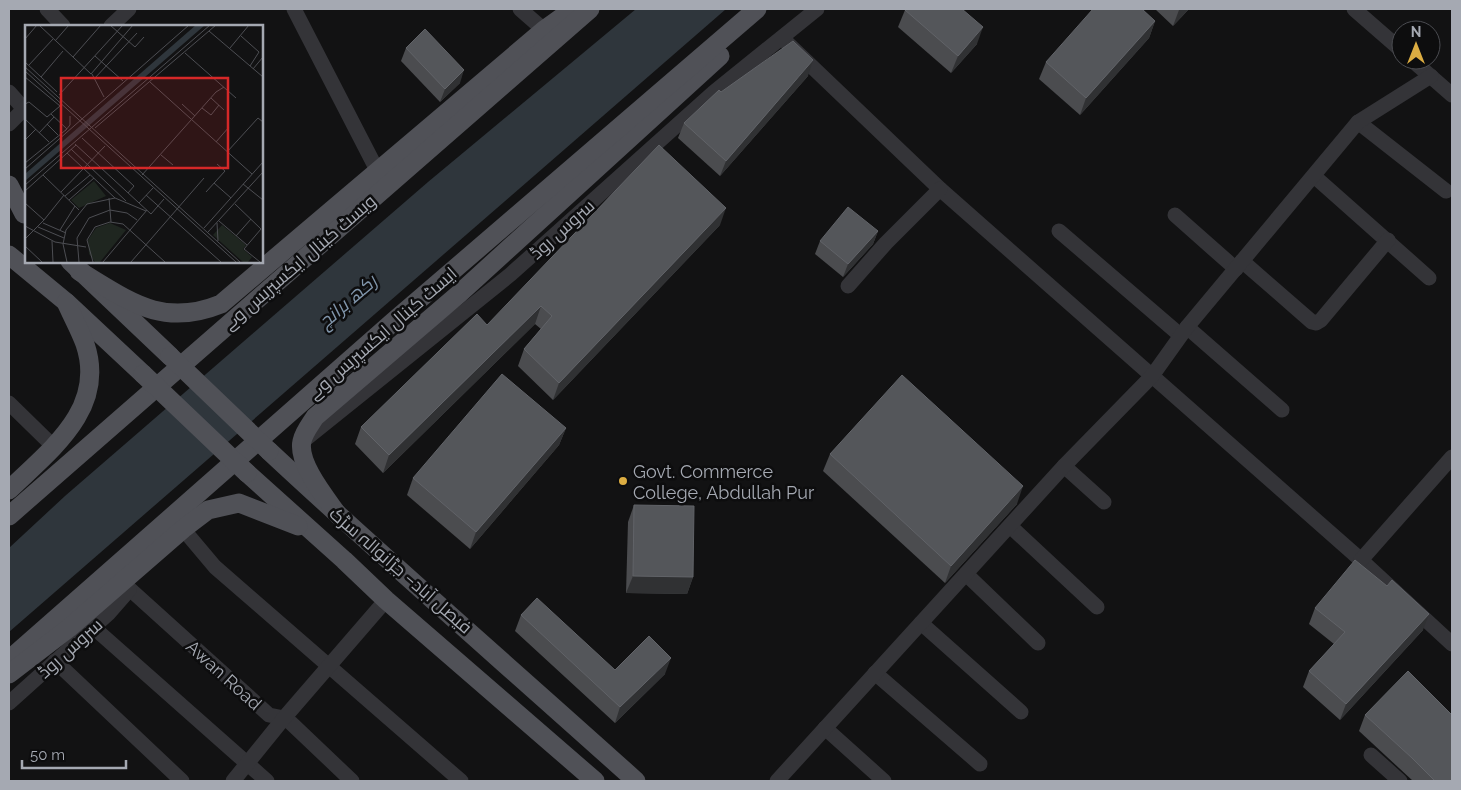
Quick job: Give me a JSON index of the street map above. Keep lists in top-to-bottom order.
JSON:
{
  "streets": {
    "main road": ["ویسٹ کینال ایکسپریس وے", "ایسٹ کینال ایکسپریس وے", "فیصل آباد– جڑانوالہ سڑک"],
    "street": ["سروس روڈ", "Awan Road"]
  },
  "crossings": [
    ["سروس روڈ", "Awan Road"]
  ],
  "water": ["رکھ برانچ"],
  "places": ["Govt. Commerce College, Abdullah Pur"],
  "scale_bar": "50 m",
  "north": "top"
}
